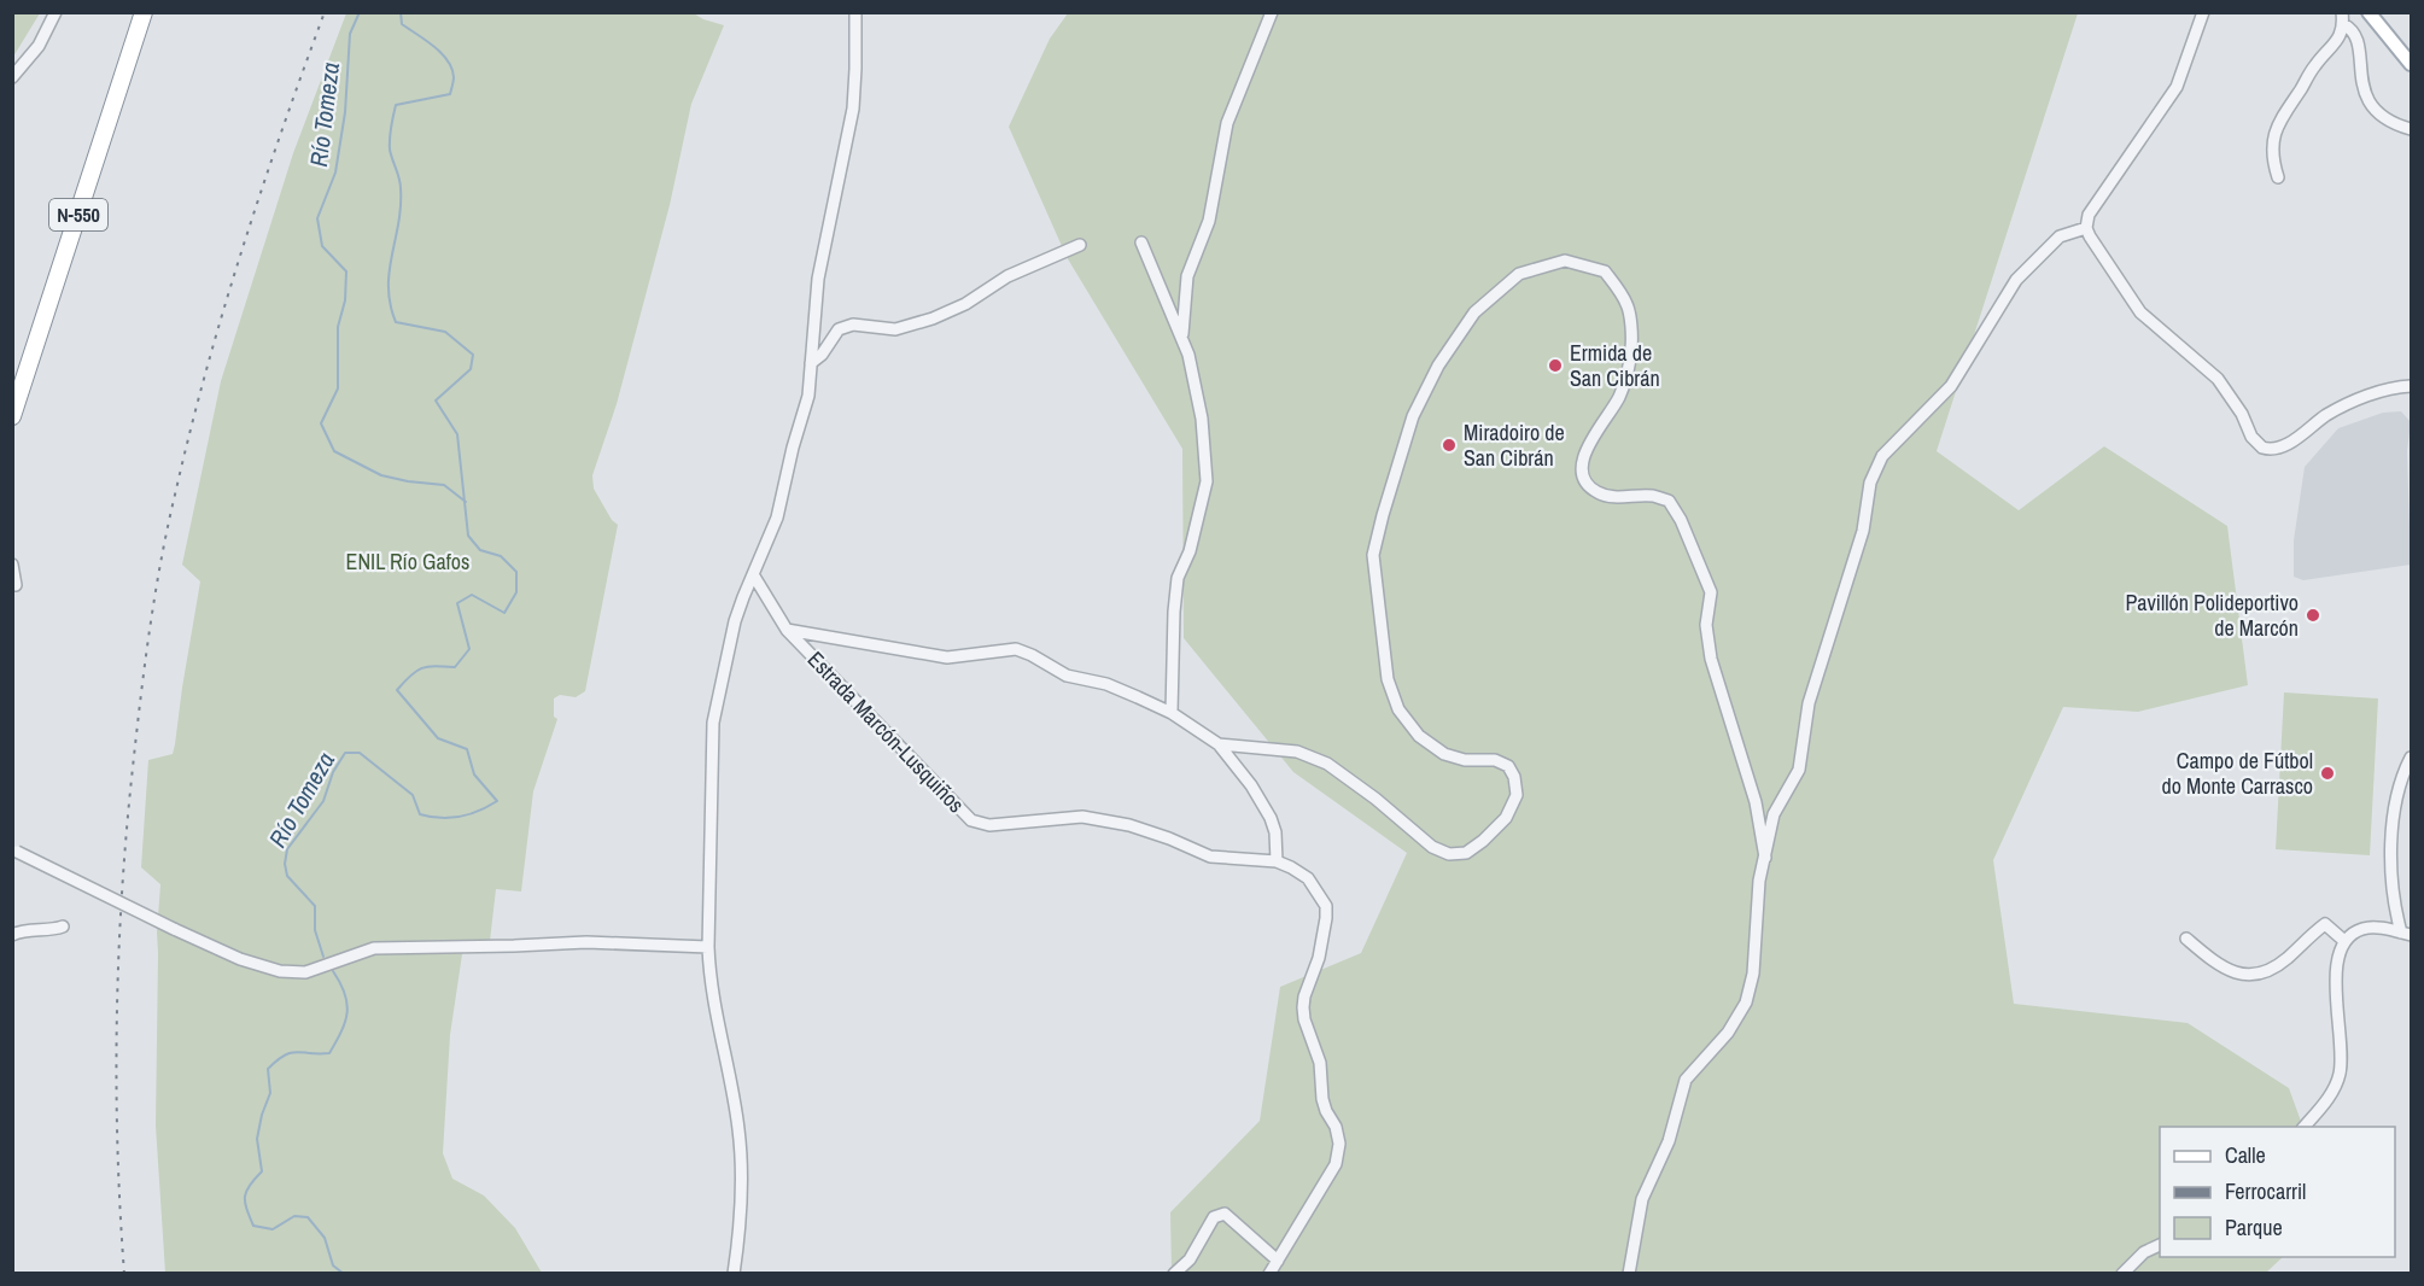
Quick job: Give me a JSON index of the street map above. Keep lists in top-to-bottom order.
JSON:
{
  "streets": {
    "highway": ["N-550"],
    "street": ["Estrada Marcón-Lusquiños"]
  },
  "water": ["Río Tomeza"],
  "parks": ["ENIL Río Gafos"],
  "places": [
    "Ermida de San Cibrán",
    "Miradoiro de San Cibrán",
    "Pavillón Polideportivo de Marcón",
    "Campo de Fútbol do Monte Carrasco"
  ],
  "legend": ["Calle", "Ferrocarril", "Parque"]
}
